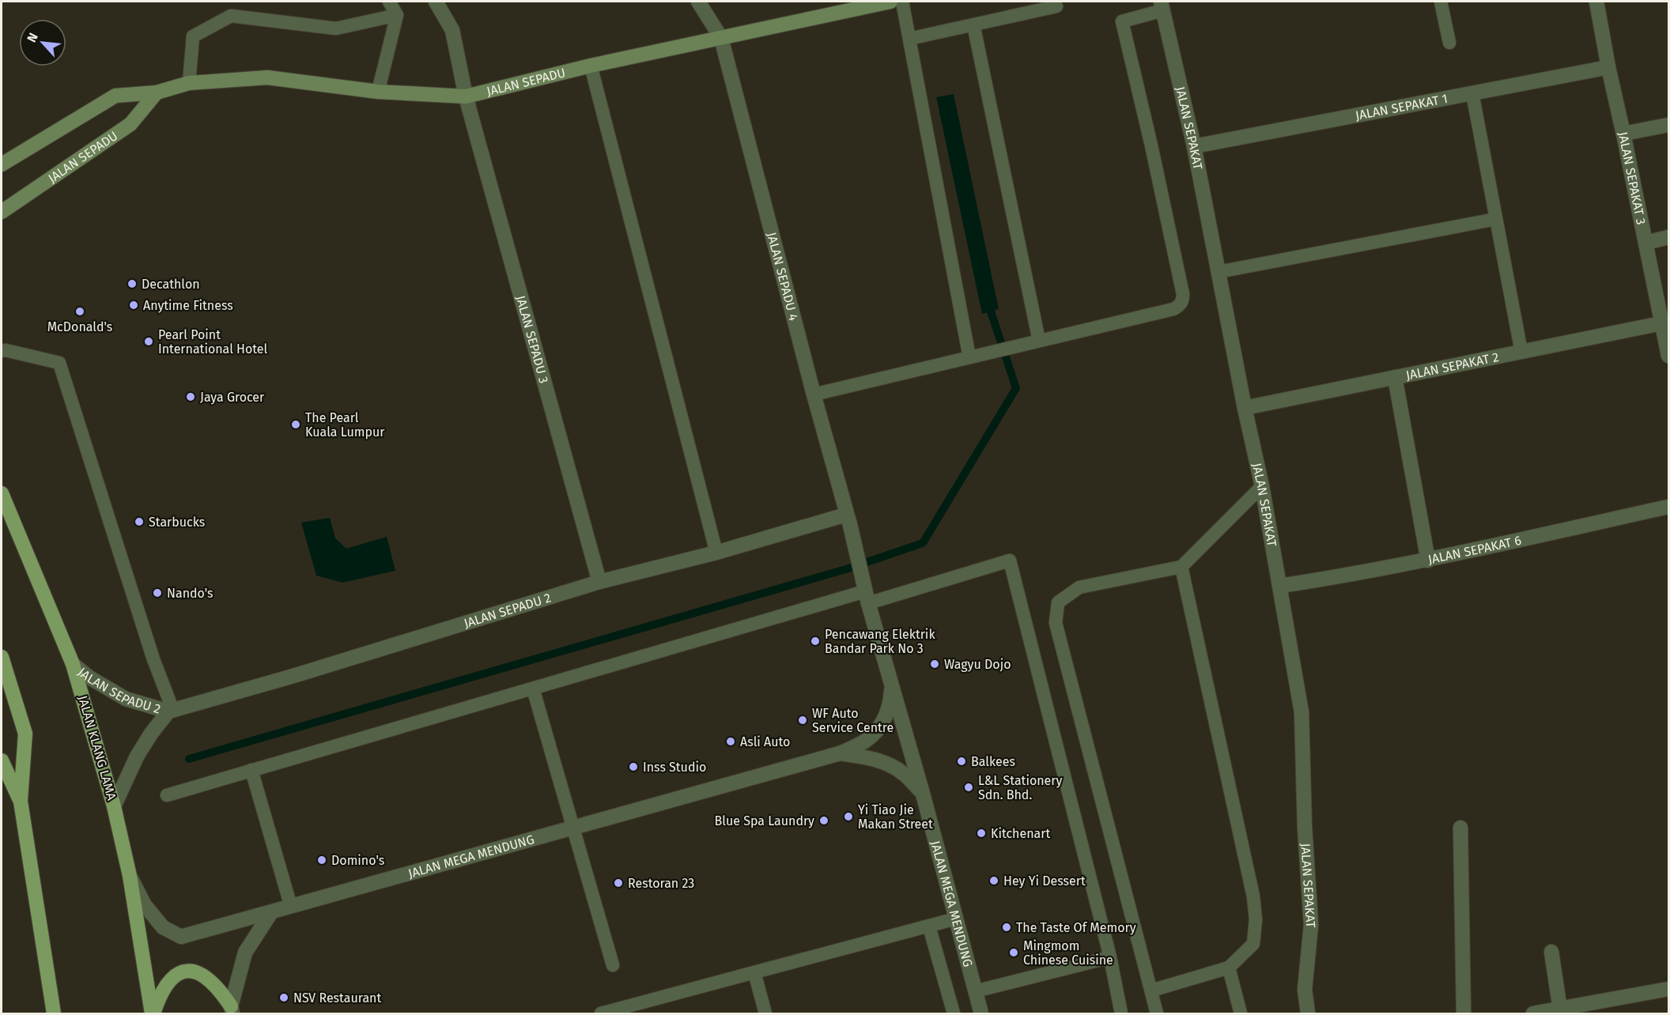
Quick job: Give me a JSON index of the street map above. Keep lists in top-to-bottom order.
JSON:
{
  "streets": {
    "main road": ["JALAN KLANG LAMA"],
    "street": [
      "JALAN SEPADU",
      "JALAN SEPAKAT 1",
      "JALAN SEPAKAT",
      "JALAN SEPAKAT 3",
      "JALAN SEPADU 4",
      "JALAN SEPADU 3",
      "JALAN SEPAKAT 2",
      "JALAN SEPAKAT 6",
      "JALAN SEPADU 2",
      "JALAN MEGA MENDUNG"
    ]
  },
  "crossings": [
    ["JALAN SEPADU", "JALAN SEPADU 4"],
    ["JALAN SEPADU", "JALAN SEPADU 3"],
    ["JALAN SEPAKAT 1", "JALAN SEPAKAT"],
    ["JALAN SEPAKAT 1", "JALAN SEPAKAT 3"],
    ["JALAN SEPAKAT", "JALAN SEPAKAT 2"],
    ["JALAN SEPAKAT", "JALAN SEPAKAT 6"],
    ["JALAN SEPAKAT 3", "JALAN SEPAKAT 2"],
    ["JALAN SEPADU 4", "JALAN SEPADU 2"],
    ["JALAN SEPADU 4", "JALAN MEGA MENDUNG"],
    ["JALAN SEPADU 3", "JALAN SEPADU 2"],
    ["JALAN SEPADU 2", "JALAN KLANG LAMA"],
    ["JALAN SEPADU 2", "JALAN MEGA MENDUNG"],
    ["JALAN KLANG LAMA", "JALAN MEGA MENDUNG"]
  ],
  "places": [
    "Decathlon",
    "Anytime Fitness",
    "McDonald's",
    "Pearl Point International Hotel",
    "Jaya Grocer",
    "The Pearl Kuala Lumpur",
    "Starbucks",
    "Nando's",
    "Pencawang Elektrik Bandar Park No 3",
    "Wagyu Dojo",
    "WF Auto Service Centre",
    "Asli Auto",
    "Balkees",
    "Inss Studio",
    "L&L Stationery Sdn. Bhd.",
    "Yi Tiao Jie Makan Street",
    "Blue Spa Laundry",
    "Kitchenart",
    "Domino's",
    "Hey Yi Dessert",
    "Restoran 23",
    "The Taste Of Memory",
    "Mingmom Chinese Cuisine",
    "NSV Restaurant"
  ],
  "north": "top left"
}
